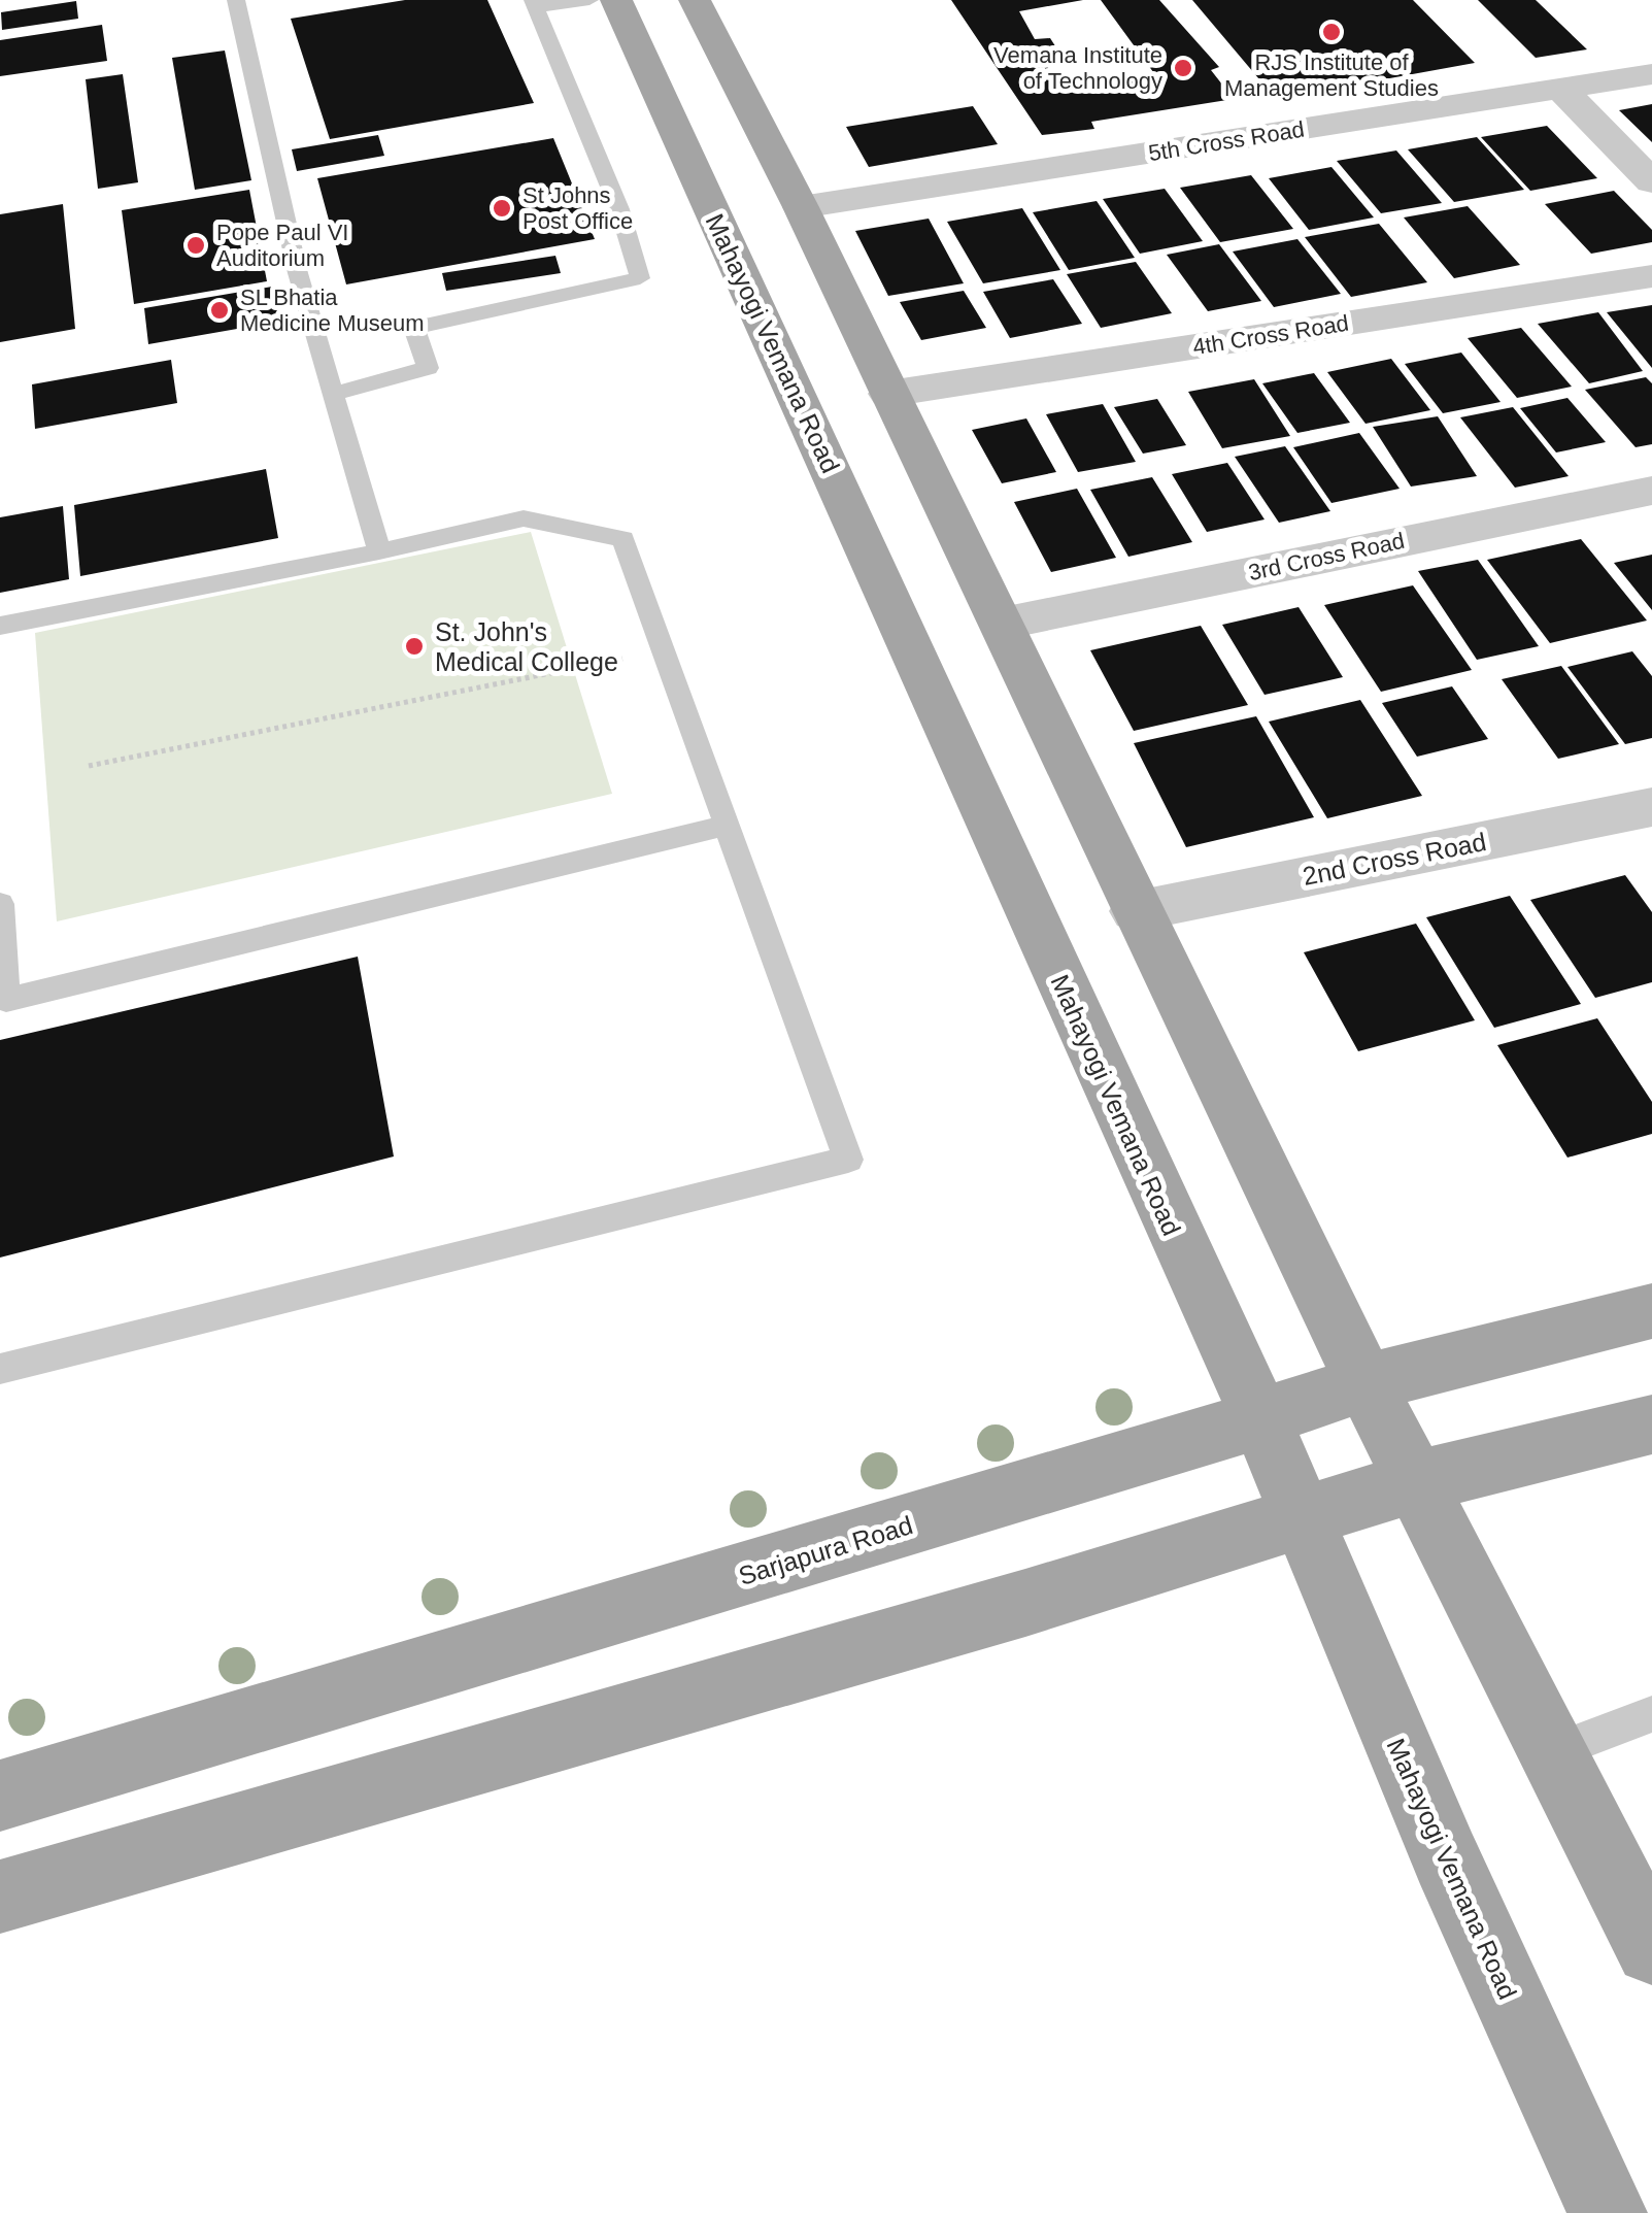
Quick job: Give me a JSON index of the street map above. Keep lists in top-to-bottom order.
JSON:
{
  "streets": {
    "main road": ["Mahayogi Vemana Road", "Sarjapura Road"],
    "street": [
      "5th Cross Road",
      "4th Cross Road",
      "3rd Cross Road",
      "2nd Cross Road"
    ]
  },
  "crossings": [
    ["Mahayogi Vemana Road", "Sarjapura Road"]
  ],
  "places": [
    "RJS Institute of Management Studies",
    "Vemana Institute of Technology",
    "St Johns Post Office",
    "Pope Paul VI Auditorium",
    "SL Bhatia Medicine Museum",
    "St. John's Medical College"
  ]
}
